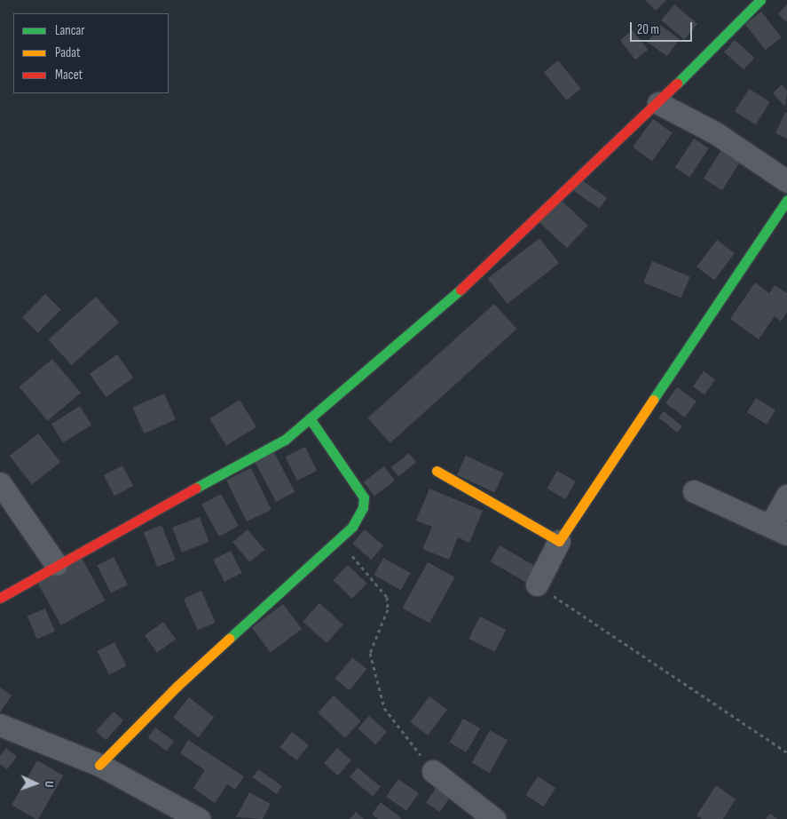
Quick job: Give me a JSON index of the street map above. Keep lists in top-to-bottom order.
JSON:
{
  "legend": ["Lancar", "Padat", "Macet"],
  "scale_bar": "20 m",
  "north": "right"
}
